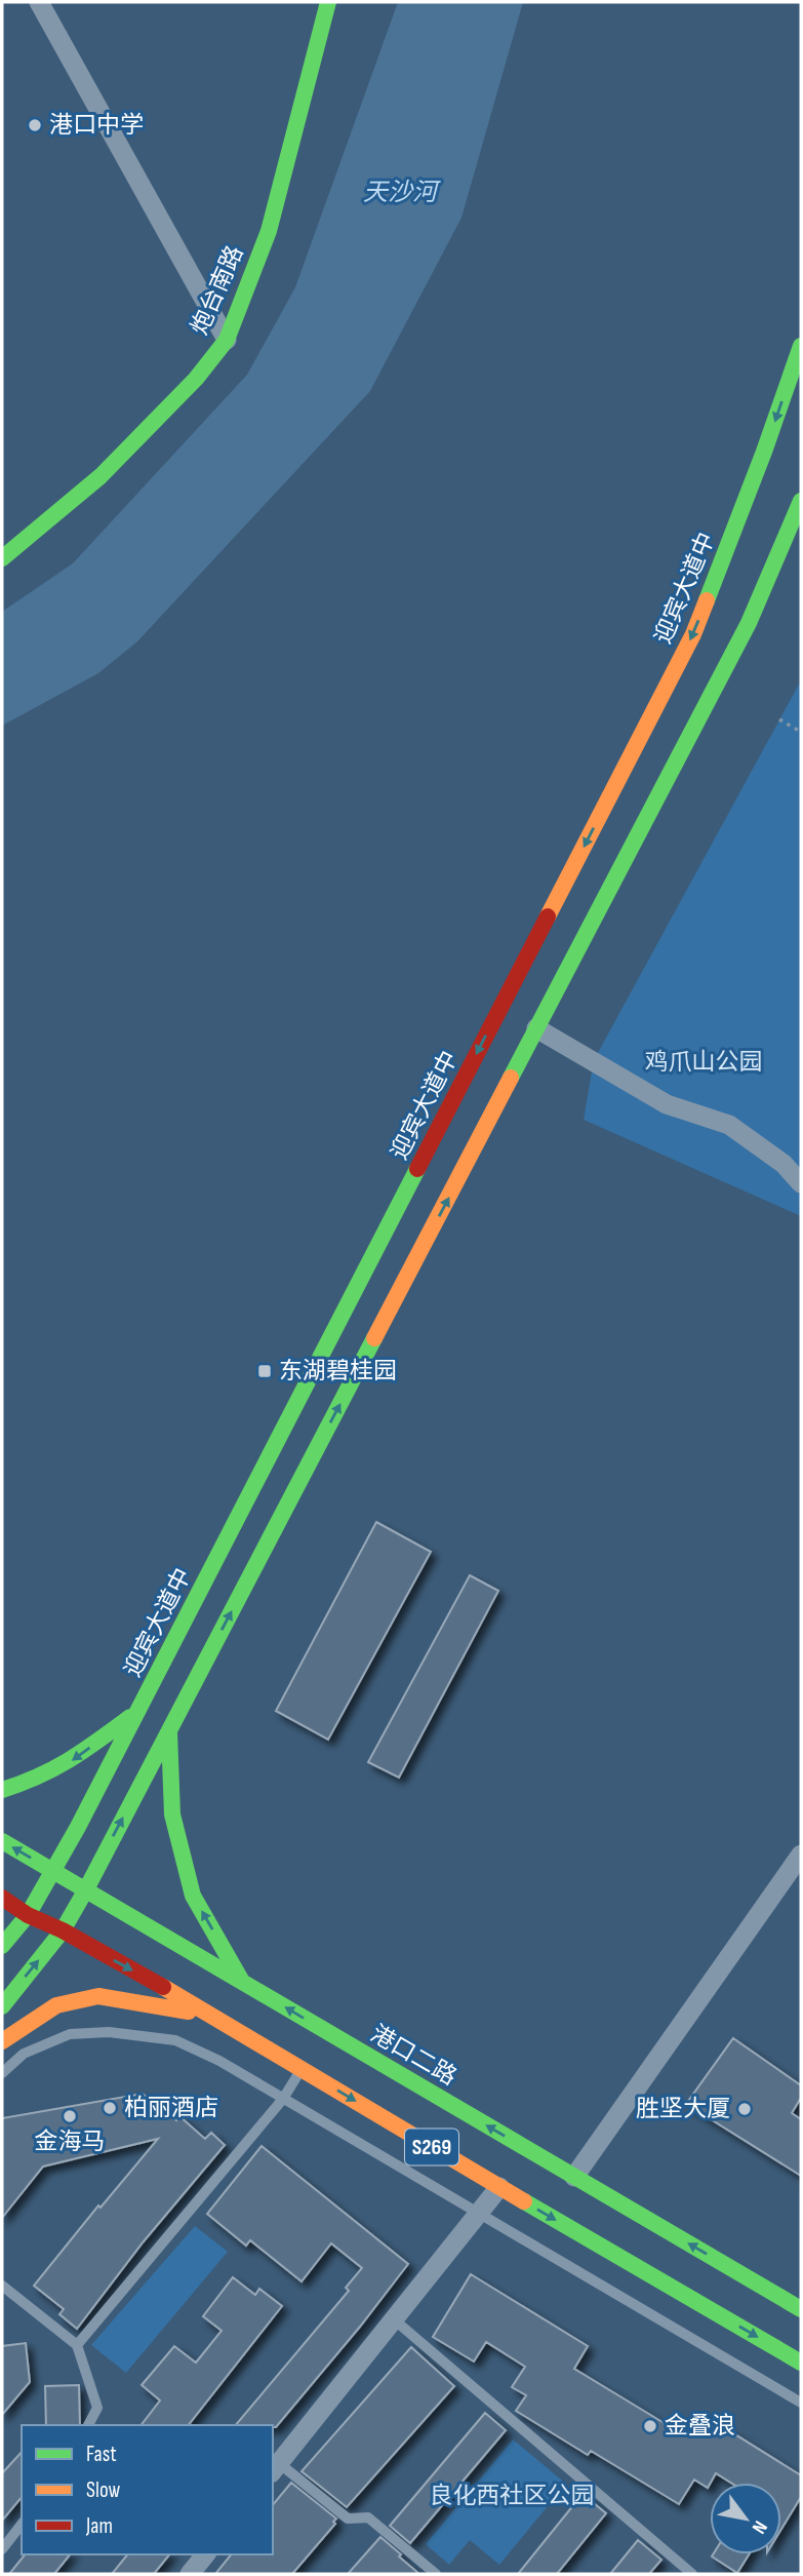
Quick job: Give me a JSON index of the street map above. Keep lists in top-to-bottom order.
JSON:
{
  "streets": {
    "main road": [
      "炮台南路",
      "迎宾大道中",
      "港口二路",
      "S269"
    ]
  },
  "crossings": [
    ["迎宾大道中", "港口二路"],
    ["迎宾大道中", "S269"]
  ],
  "water": ["天沙河"],
  "parks": ["鸡爪山公园", "良化西社区公园"],
  "places": {
    "other": [
      "港口中学",
      "柏丽酒店",
      "胜坚大厦",
      "金海马",
      "金叠浪"
    ],
    "transit": ["东湖碧桂园"]
  },
  "legend": ["Fast", "Slow", "Jam"],
  "north": "bottom right"
}
